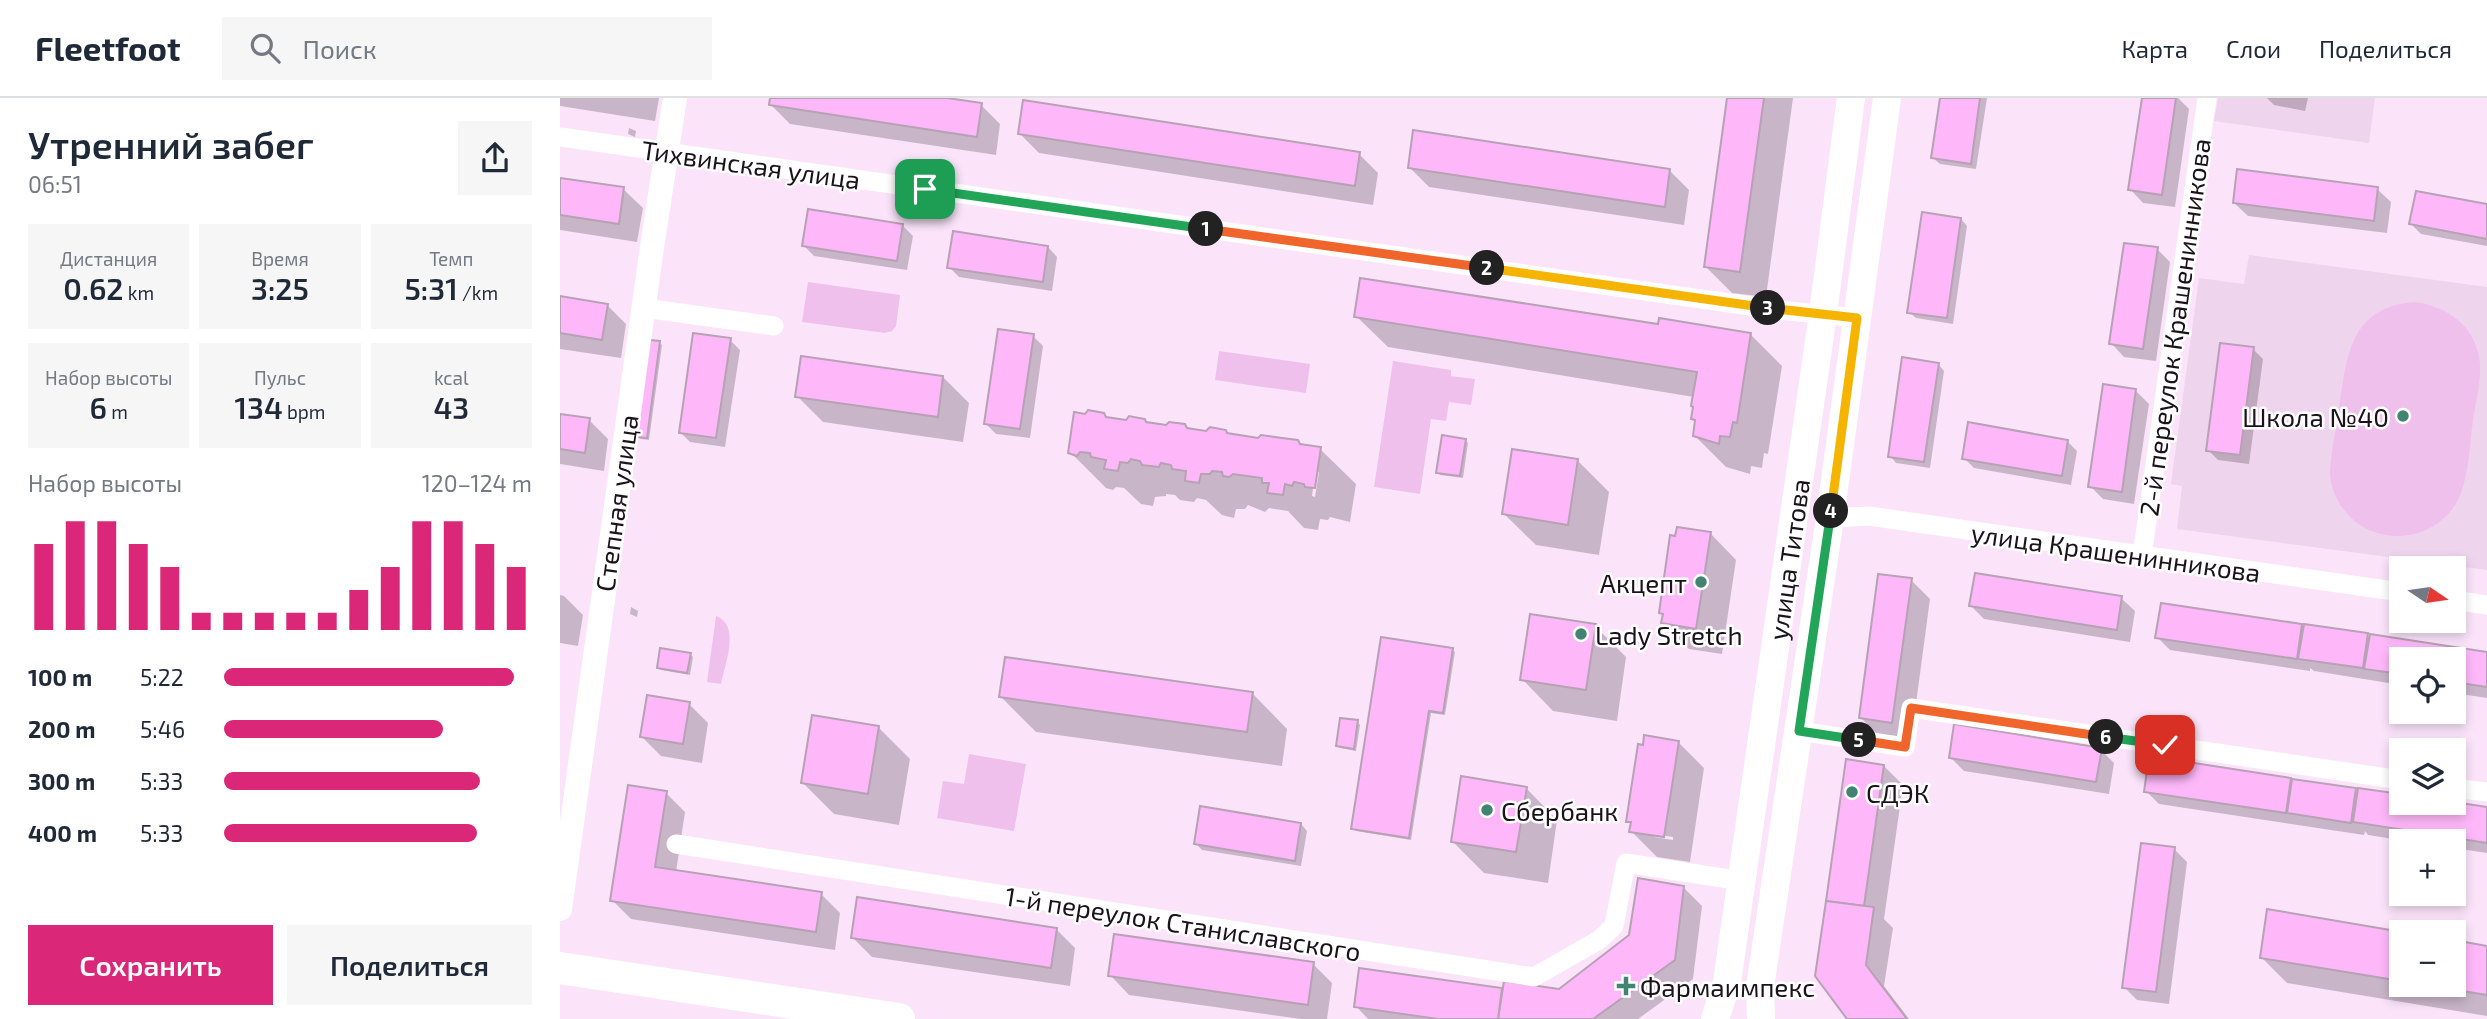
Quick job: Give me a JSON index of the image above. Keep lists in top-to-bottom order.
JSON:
{
  "streets": {
    "main road": ["улица Титова"],
    "street": [
      "Тихвинская улица",
      "2-й переулок Крашенинникова",
      "Степная улица",
      "улица Крашенинникова",
      "1-й переулок Станиславского"
    ]
  },
  "crossings": [
    ["Тихвинская улица", "Степная улица"],
    ["Тихвинская улица", "улица Титова"],
    ["2-й переулок Крашенинникова", "улица Крашенинникова"],
    ["улица Крашенинникова", "улица Титова"],
    ["улица Титова", "1-й переулок Станиславского"]
  ],
  "places": {
    "other": [
      "Школа №40",
      "Акцепт",
      "Lady Stretch",
      "СДЭК",
      "Сбербанк"
    ],
    "health": ["Фармаимпекс"]
  },
  "north": "right",
  "page": {
    "header": "Fleetfoot",
    "search": "Поиск",
    "nav": ["Карта", "Слои", "Поделиться"],
    "heading": ["Утренний забег", "06:51"],
    "pins": [
      "1",
      "2",
      "3",
      "4",
      "6",
      "5"
    ],
    "stats": [
      ["Дистанция", "0.62 km"],
      ["Время", "3:25"],
      ["Темп", "5:31 /km"],
      ["Набор высоты", "6 m"],
      ["Пульс", "134 bpm"],
      ["kcal", "43"]
    ],
    "chart": ["Набор высоты", "120–124 m"],
    "map_buttons": ["+", "−"],
    "list": [
      {
        "name": "100 m",
        "note": "5:22"
      },
      {
        "name": "200 m",
        "note": "5:46"
      },
      {
        "name": "300 m",
        "note": "5:33"
      },
      {
        "name": "400 m",
        "note": "5:33"
      }
    ],
    "buttons": ["Сохранить", "Поделиться"]
  }
}
